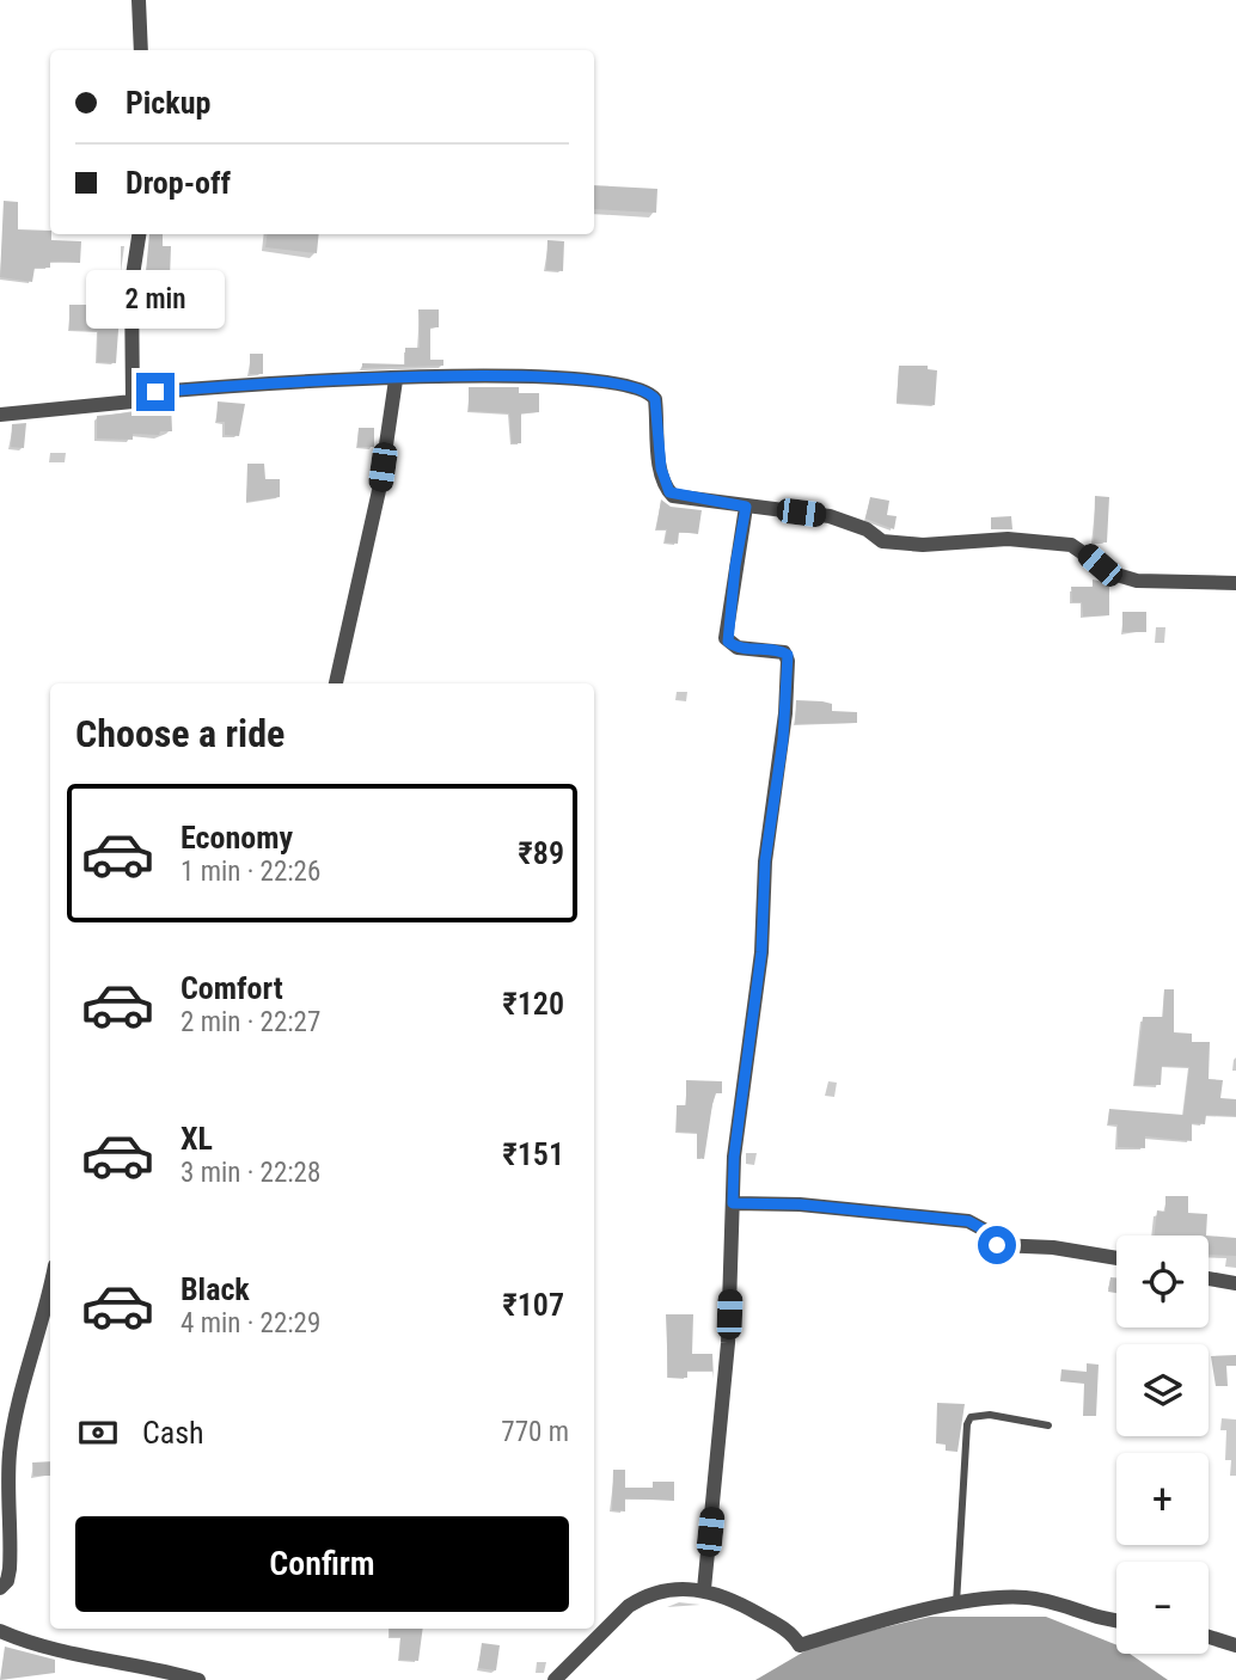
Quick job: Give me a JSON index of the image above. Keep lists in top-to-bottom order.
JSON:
{
  "page": {
    "banner": ["Pickup", "Drop-off"],
    "bubble": "2 min",
    "heading": "Choose a ride",
    "list": [
      {
        "name": "Economy",
        "note": "1 min · 22:26",
        "value": "₹89"
      },
      {
        "name": "Comfort",
        "note": "2 min · 22:27",
        "value": "₹120"
      },
      {
        "name": "XL",
        "note": "3 min · 22:28",
        "value": "₹151"
      },
      {
        "name": "Black",
        "note": "4 min · 22:29",
        "value": "₹107"
      }
    ],
    "map_buttons": ["+", "−"],
    "pay": ["Cash", "770 m"],
    "buttons": "Confirm"
  }
}
